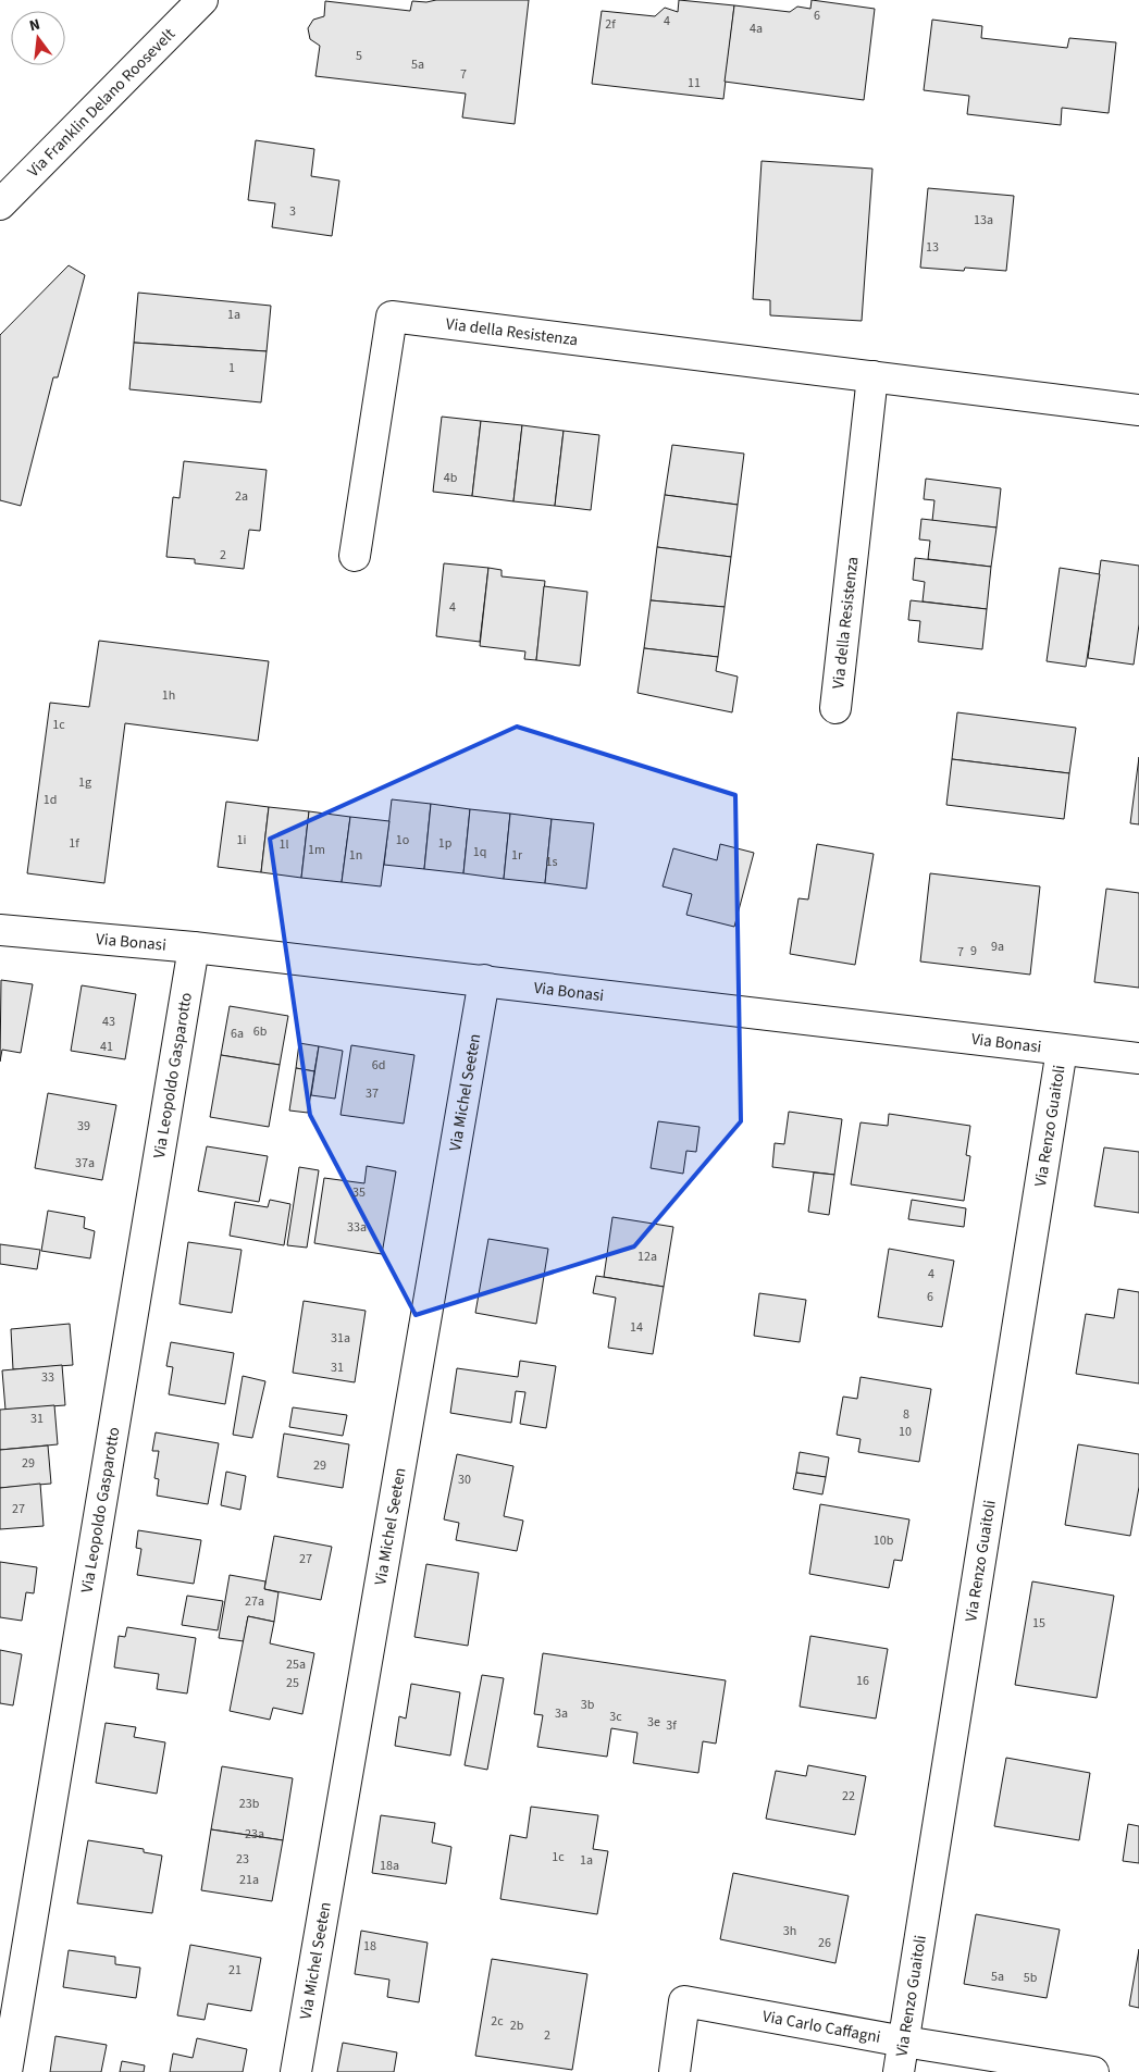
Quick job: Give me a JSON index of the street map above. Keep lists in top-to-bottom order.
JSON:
{
  "streets": {
    "street": [
      "Via Franklin Delano Roosevelt",
      "Via della Resistenza",
      "Via Bonasi",
      "Via Leopoldo Gasparotto",
      "Via Michel Seeten",
      "Via Renzo Guaitoli",
      "Via Carlo Caffagni"
    ]
  },
  "crossings": [
    ["Via Bonasi", "Via Leopoldo Gasparotto"],
    ["Via Bonasi", "Via Michel Seeten"],
    ["Via Bonasi", "Via Renzo Guaitoli"],
    ["Via Renzo Guaitoli", "Via Carlo Caffagni"]
  ],
  "house_numbers": [
    "6",
    "4",
    "2f",
    "4a",
    "5",
    "5a",
    "7",
    "11",
    "3",
    "13a",
    "13",
    "1a",
    "1",
    "4b",
    "2a",
    "2",
    "4",
    "1h",
    "1c",
    "1g",
    "1d",
    "1i",
    "1o",
    "1f",
    "1p",
    "1l",
    "1m",
    "1q",
    "1n",
    "1r",
    "1s",
    "9a",
    "9",
    "7",
    "43",
    "6b",
    "6a",
    "41",
    "6d",
    "37",
    "39",
    "37a",
    "35",
    "33a",
    "12a",
    "4",
    "6",
    "14",
    "31a",
    "31",
    "33",
    "8",
    "31",
    "10",
    "29",
    "29",
    "30",
    "27",
    "10b",
    "27",
    "27a",
    "15",
    "25a",
    "16",
    "25",
    "3b",
    "3a",
    "3c",
    "3e",
    "3f",
    "22",
    "23b",
    "23a",
    "1c",
    "23",
    "1a",
    "18a",
    "21a",
    "3h",
    "26",
    "18",
    "21",
    "5a",
    "5b",
    "2c",
    "2b",
    "2"
  ],
  "north": "top"
}
